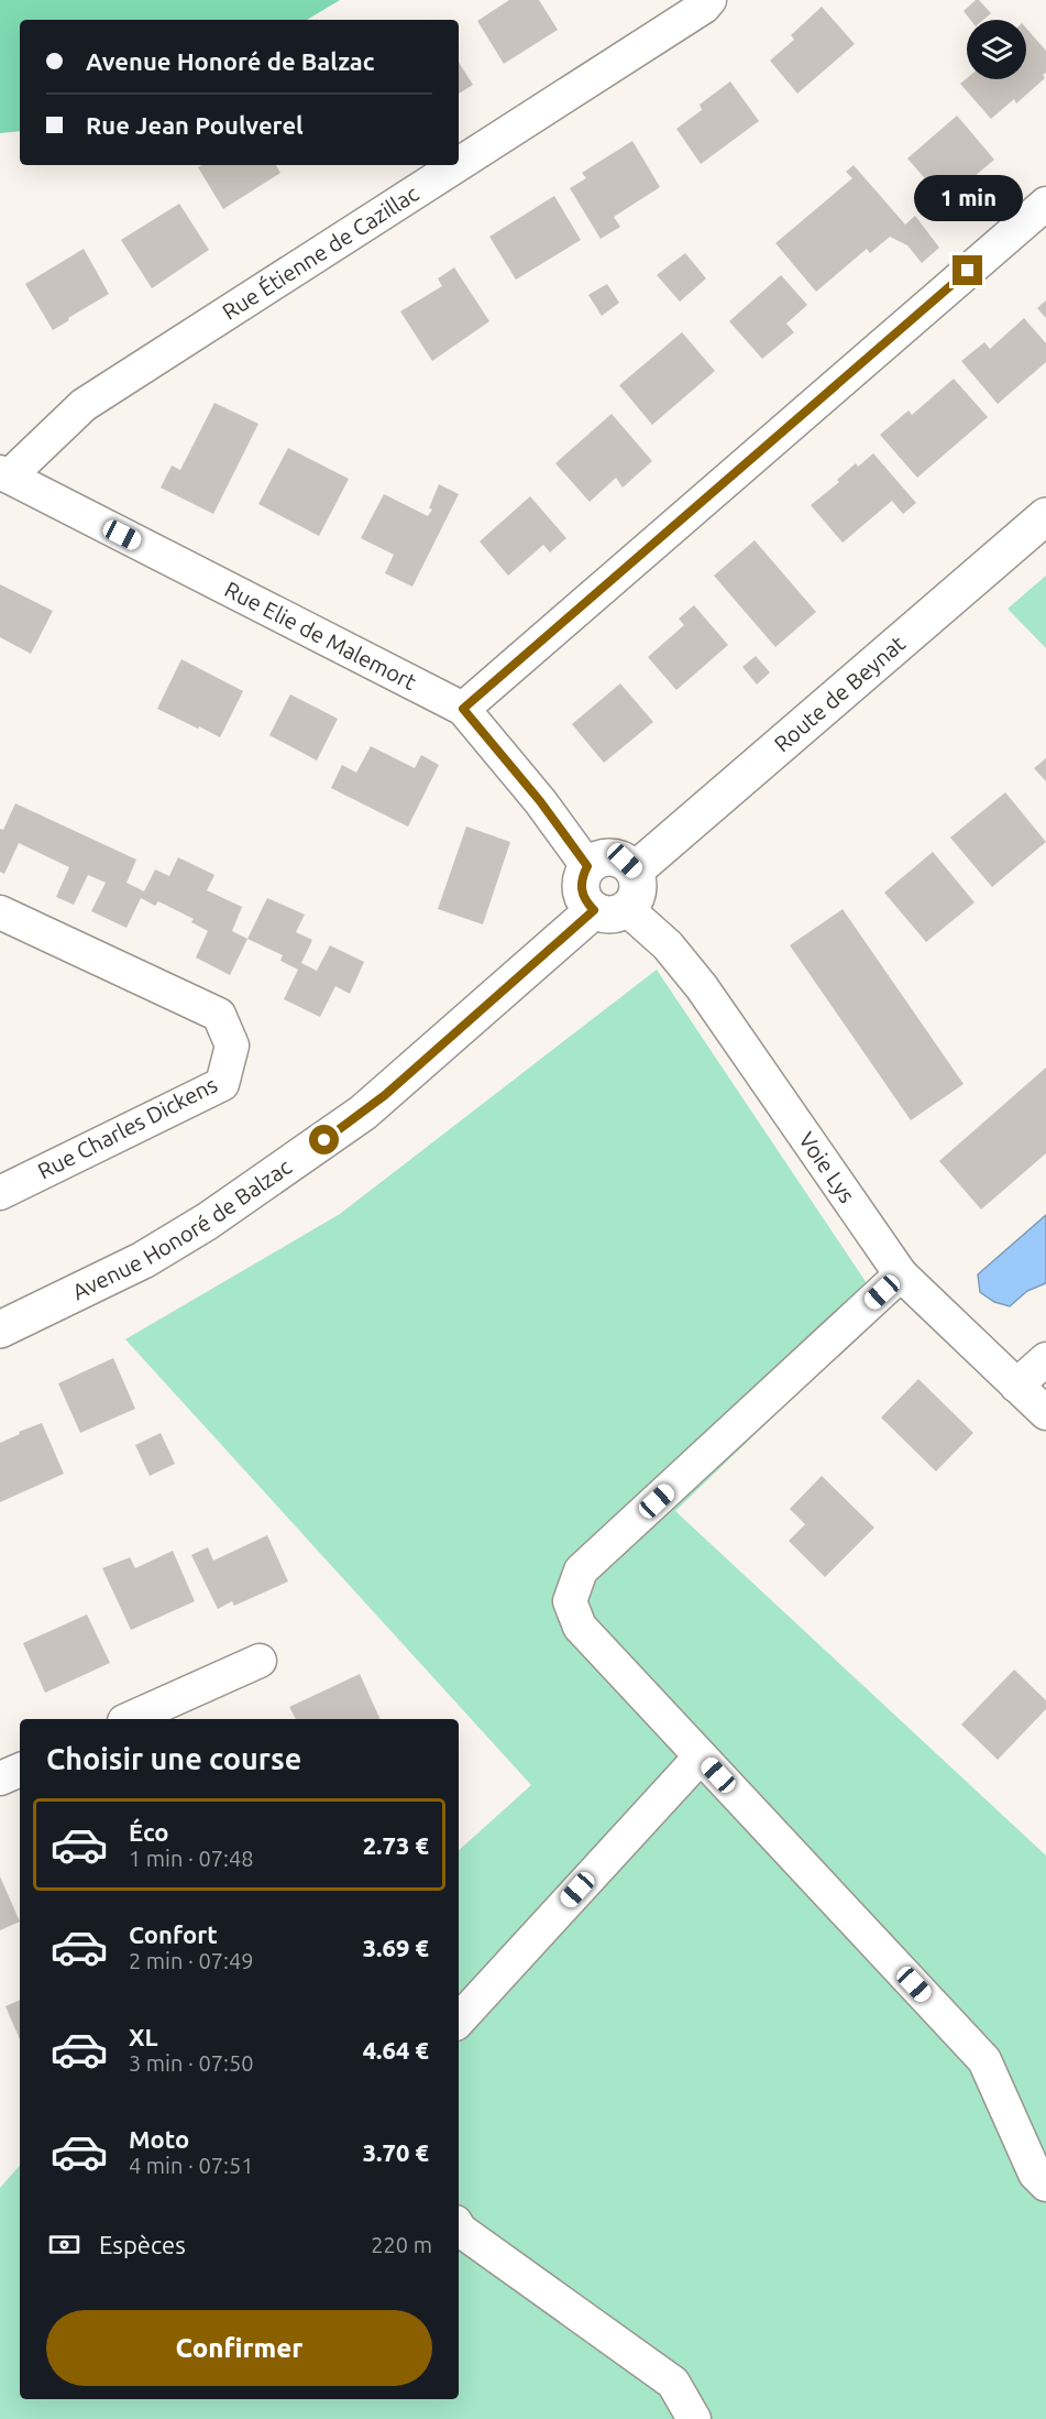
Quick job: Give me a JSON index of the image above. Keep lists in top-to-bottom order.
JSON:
{
  "streets": {
    "main road": ["Route de Beynat", "Avenue Honoré de Balzac"],
    "street": [
      "Rue Étienne de Cazillac",
      "Rue Elie de Malemort",
      "Rue Charles Dickens",
      "Voie Lys"
    ]
  },
  "crossings": [
    ["Rue Étienne de Cazillac", "Rue Elie de Malemort"],
    ["Rue Elie de Malemort", "Route de Beynat"],
    ["Rue Elie de Malemort", "Voie Lys"],
    ["Rue Elie de Malemort", "Avenue Honoré de Balzac"],
    ["Route de Beynat", "Voie Lys"],
    ["Route de Beynat", "Avenue Honoré de Balzac"],
    ["Voie Lys", "Avenue Honoré de Balzac"]
  ],
  "page": {
    "banner": ["Avenue Honoré de Balzac", "Rue Jean Poulverel"],
    "bubble": "1 min",
    "heading": "Choisir une course",
    "list": [
      {
        "name": "Éco",
        "note": "1 min · 07:48",
        "value": "2.73 €"
      },
      {
        "name": "Confort",
        "note": "2 min · 07:49",
        "value": "3.69 €"
      },
      {
        "name": "XL",
        "note": "3 min · 07:50",
        "value": "4.64 €"
      },
      {
        "name": "Moto",
        "note": "4 min · 07:51",
        "value": "3.70 €"
      }
    ],
    "pay": ["Espèces", "220 m"],
    "buttons": "Confirmer"
  }
}
